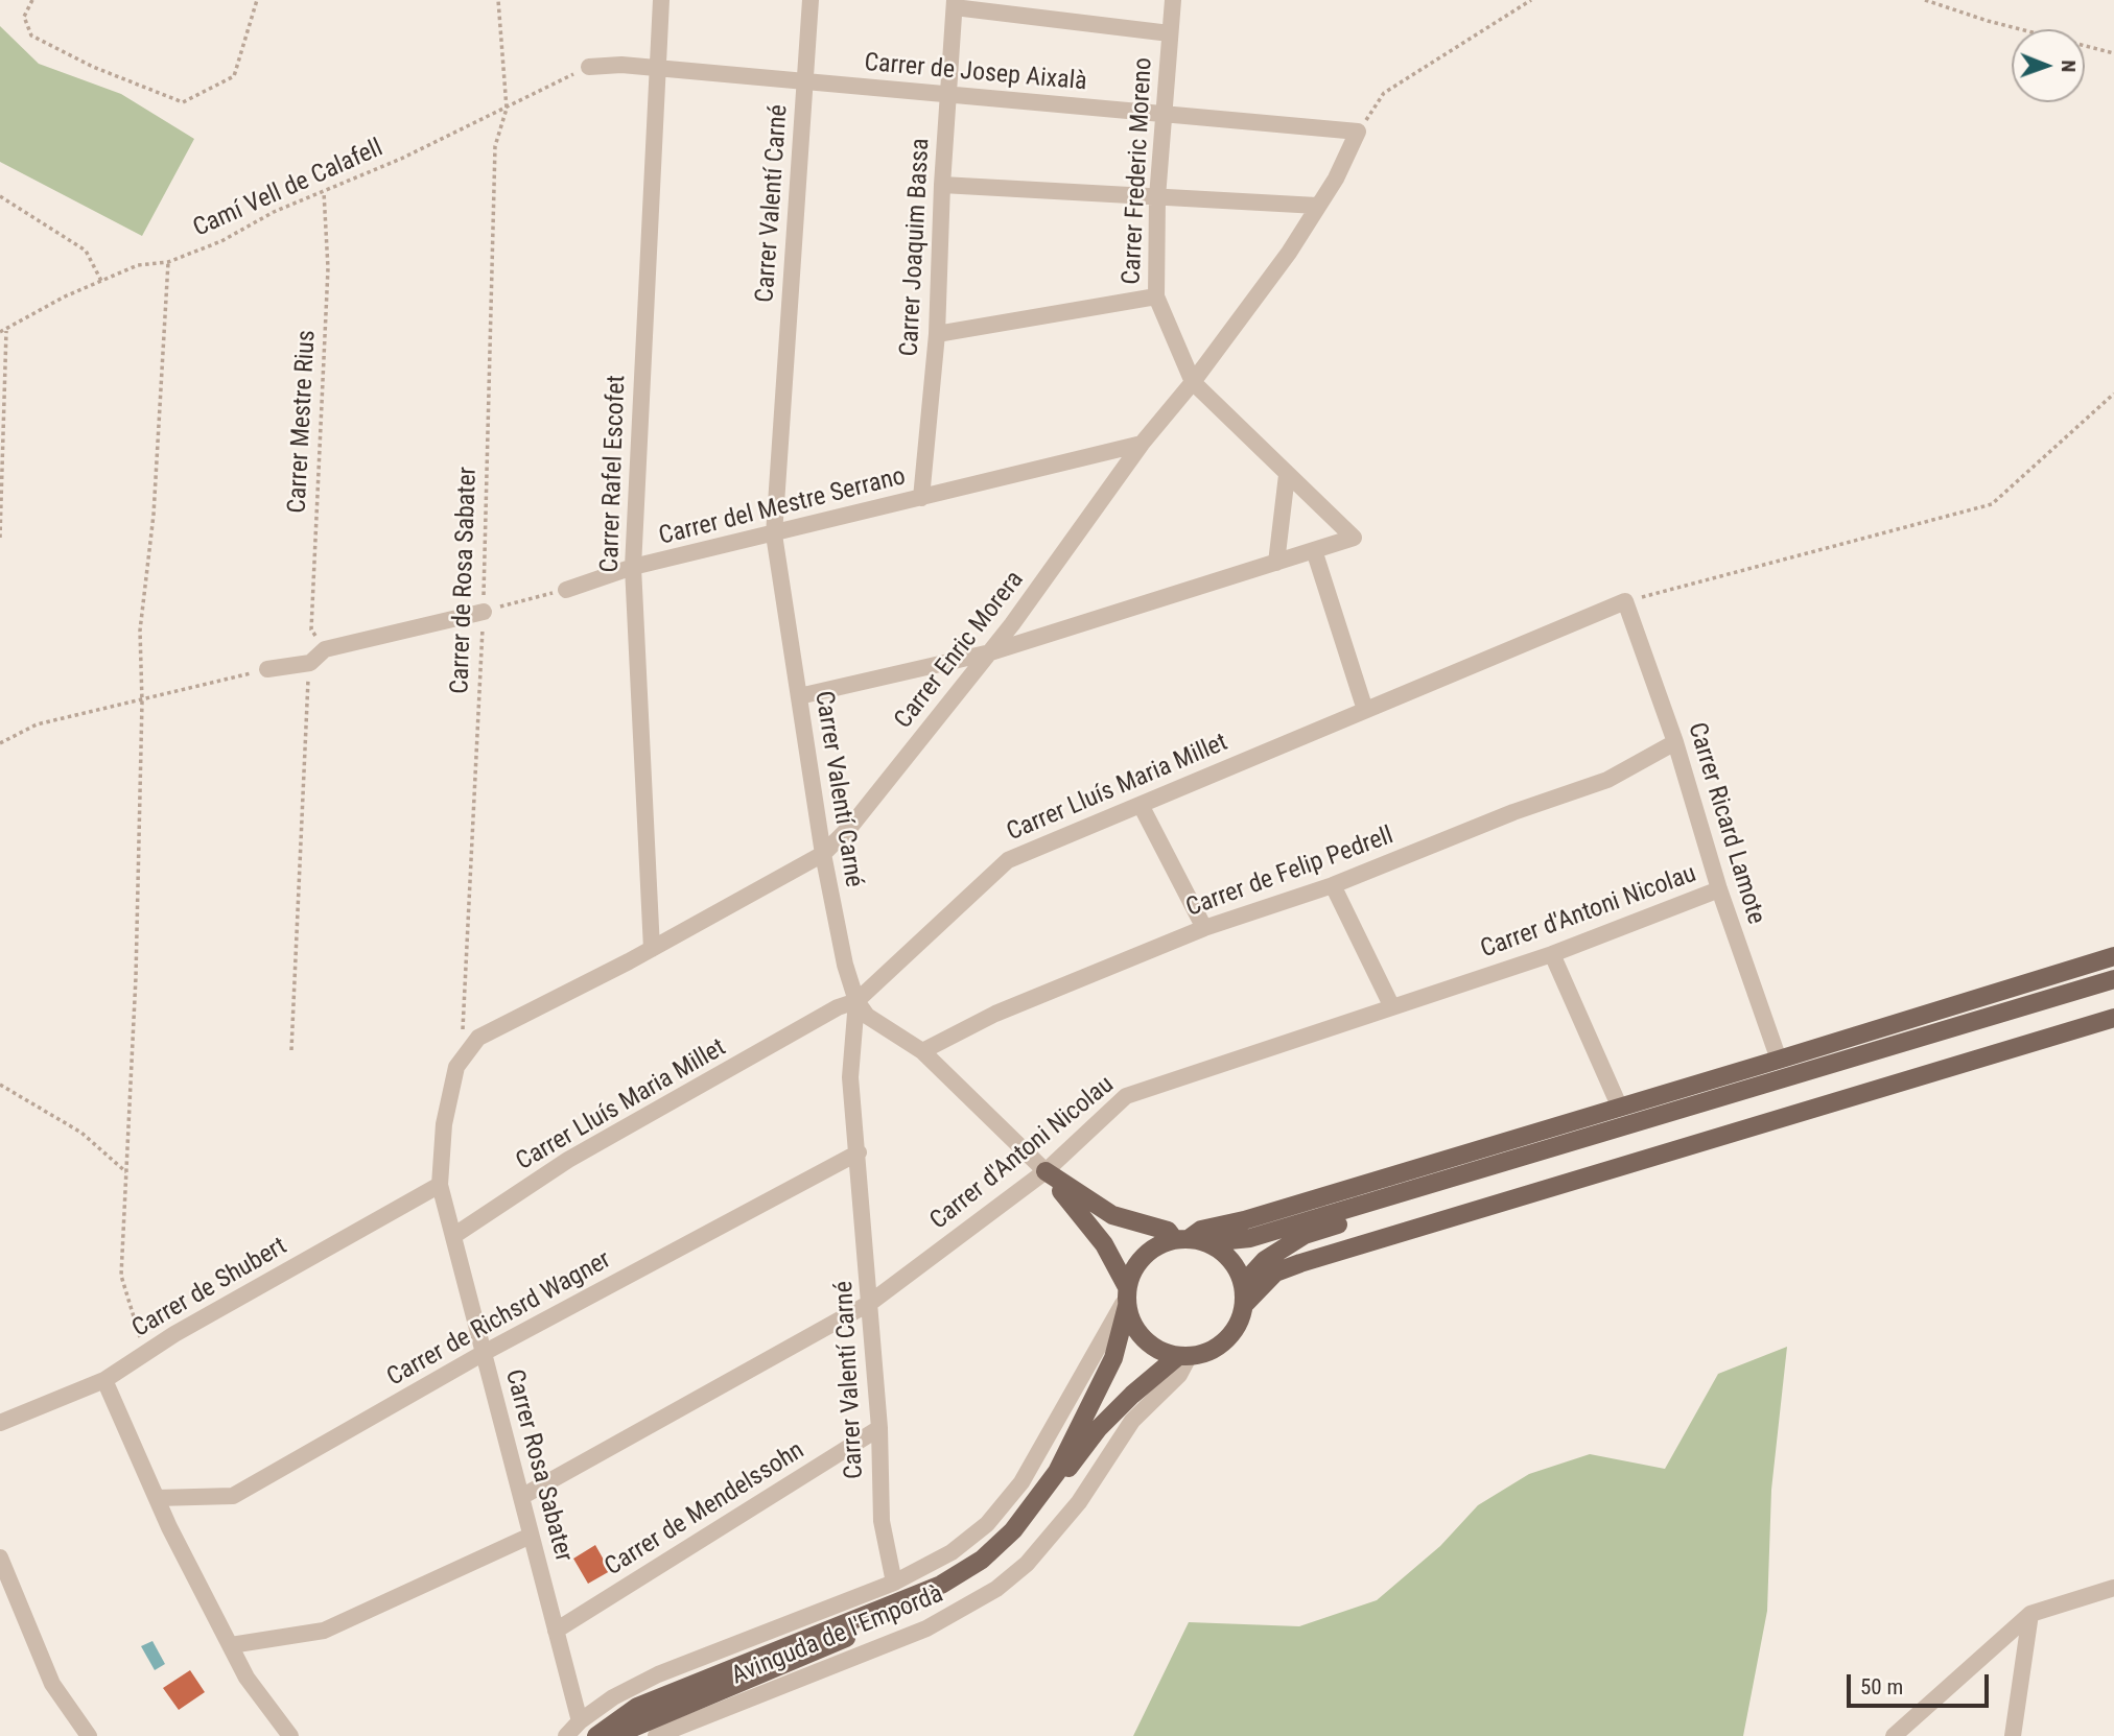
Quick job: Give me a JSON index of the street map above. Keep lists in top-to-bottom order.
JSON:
{
  "streets": {
    "street": [
      "Carrer de Josep Aixalà",
      "Carrer Frederic Moreno",
      "Carrer Valentí Carné",
      "Carrer Joaquim Bassa",
      "Carrer Rafel Escofet",
      "Carrer del Mestre Serrano",
      "Carrer Enric Morera",
      "Carrer Lluís Maria Millet",
      "Carrer Ricard Lamote",
      "Carrer de Felip Pedrell",
      "Carrer d'Antoni Nicolau",
      "Carrer de Shubert",
      "Carrer de Richsrd Wagner",
      "Carrer Rosa Sabater",
      "Carrer de Mendelssohn",
      "Avinguda de l'Empordà"
    ],
    "path": ["Camí Vell de Calafell", "Carrer Mestre Rius", "Carrer de Rosa Sabater"]
  },
  "crossings": [
    ["Carrer de Josep Aixalà", "Carrer Frederic Moreno"],
    ["Carrer de Josep Aixalà", "Camí Vell de Calafell"],
    ["Carrer de Josep Aixalà", "Carrer Valentí Carné"],
    ["Carrer de Josep Aixalà", "Carrer Joaquim Bassa"],
    ["Carrer de Josep Aixalà", "Carrer Rafel Escofet"],
    ["Carrer de Josep Aixalà", "Carrer Enric Morera"],
    ["Carrer Frederic Moreno", "Carrer Enric Morera"],
    ["Camí Vell de Calafell", "Carrer Mestre Rius"],
    ["Camí Vell de Calafell", "Carrer de Rosa Sabater"],
    ["Carrer Valentí Carné", "Carrer del Mestre Serrano"],
    ["Carrer Valentí Carné", "Carrer Enric Morera"],
    ["Carrer Valentí Carné", "Carrer Lluís Maria Millet"],
    ["Carrer Valentí Carné", "Carrer d'Antoni Nicolau"],
    ["Carrer Valentí Carné", "Carrer de Richsrd Wagner"],
    ["Carrer Valentí Carné", "Carrer de Mendelssohn"],
    ["Carrer Valentí Carné", "Avinguda de l'Empordà"],
    ["Carrer Joaquim Bassa", "Carrer del Mestre Serrano"],
    ["Carrer Rafel Escofet", "Carrer del Mestre Serrano"],
    ["Carrer Rafel Escofet", "Carrer Enric Morera"],
    ["Carrer del Mestre Serrano", "Carrer Enric Morera"],
    ["Carrer de Rosa Sabater", "Carrer Enric Morera"],
    ["Carrer de Rosa Sabater", "Carrer Rosa Sabater"],
    ["Carrer Enric Morera", "Carrer Rosa Sabater"],
    ["Carrer Lluís Maria Millet", "Carrer Ricard Lamote"],
    ["Carrer Lluís Maria Millet", "Carrer Rosa Sabater"],
    ["Carrer Ricard Lamote", "Carrer de Felip Pedrell"],
    ["Carrer Ricard Lamote", "Carrer d'Antoni Nicolau"],
    ["Carrer d'Antoni Nicolau", "Carrer Rosa Sabater"],
    ["Carrer de Shubert", "Carrer Rosa Sabater"],
    ["Carrer de Richsrd Wagner", "Carrer Rosa Sabater"],
    ["Carrer Rosa Sabater", "Carrer de Mendelssohn"],
    ["Carrer Rosa Sabater", "Avinguda de l'Empordà"]
  ],
  "scale_bar": "50 m",
  "north": "right"
}
